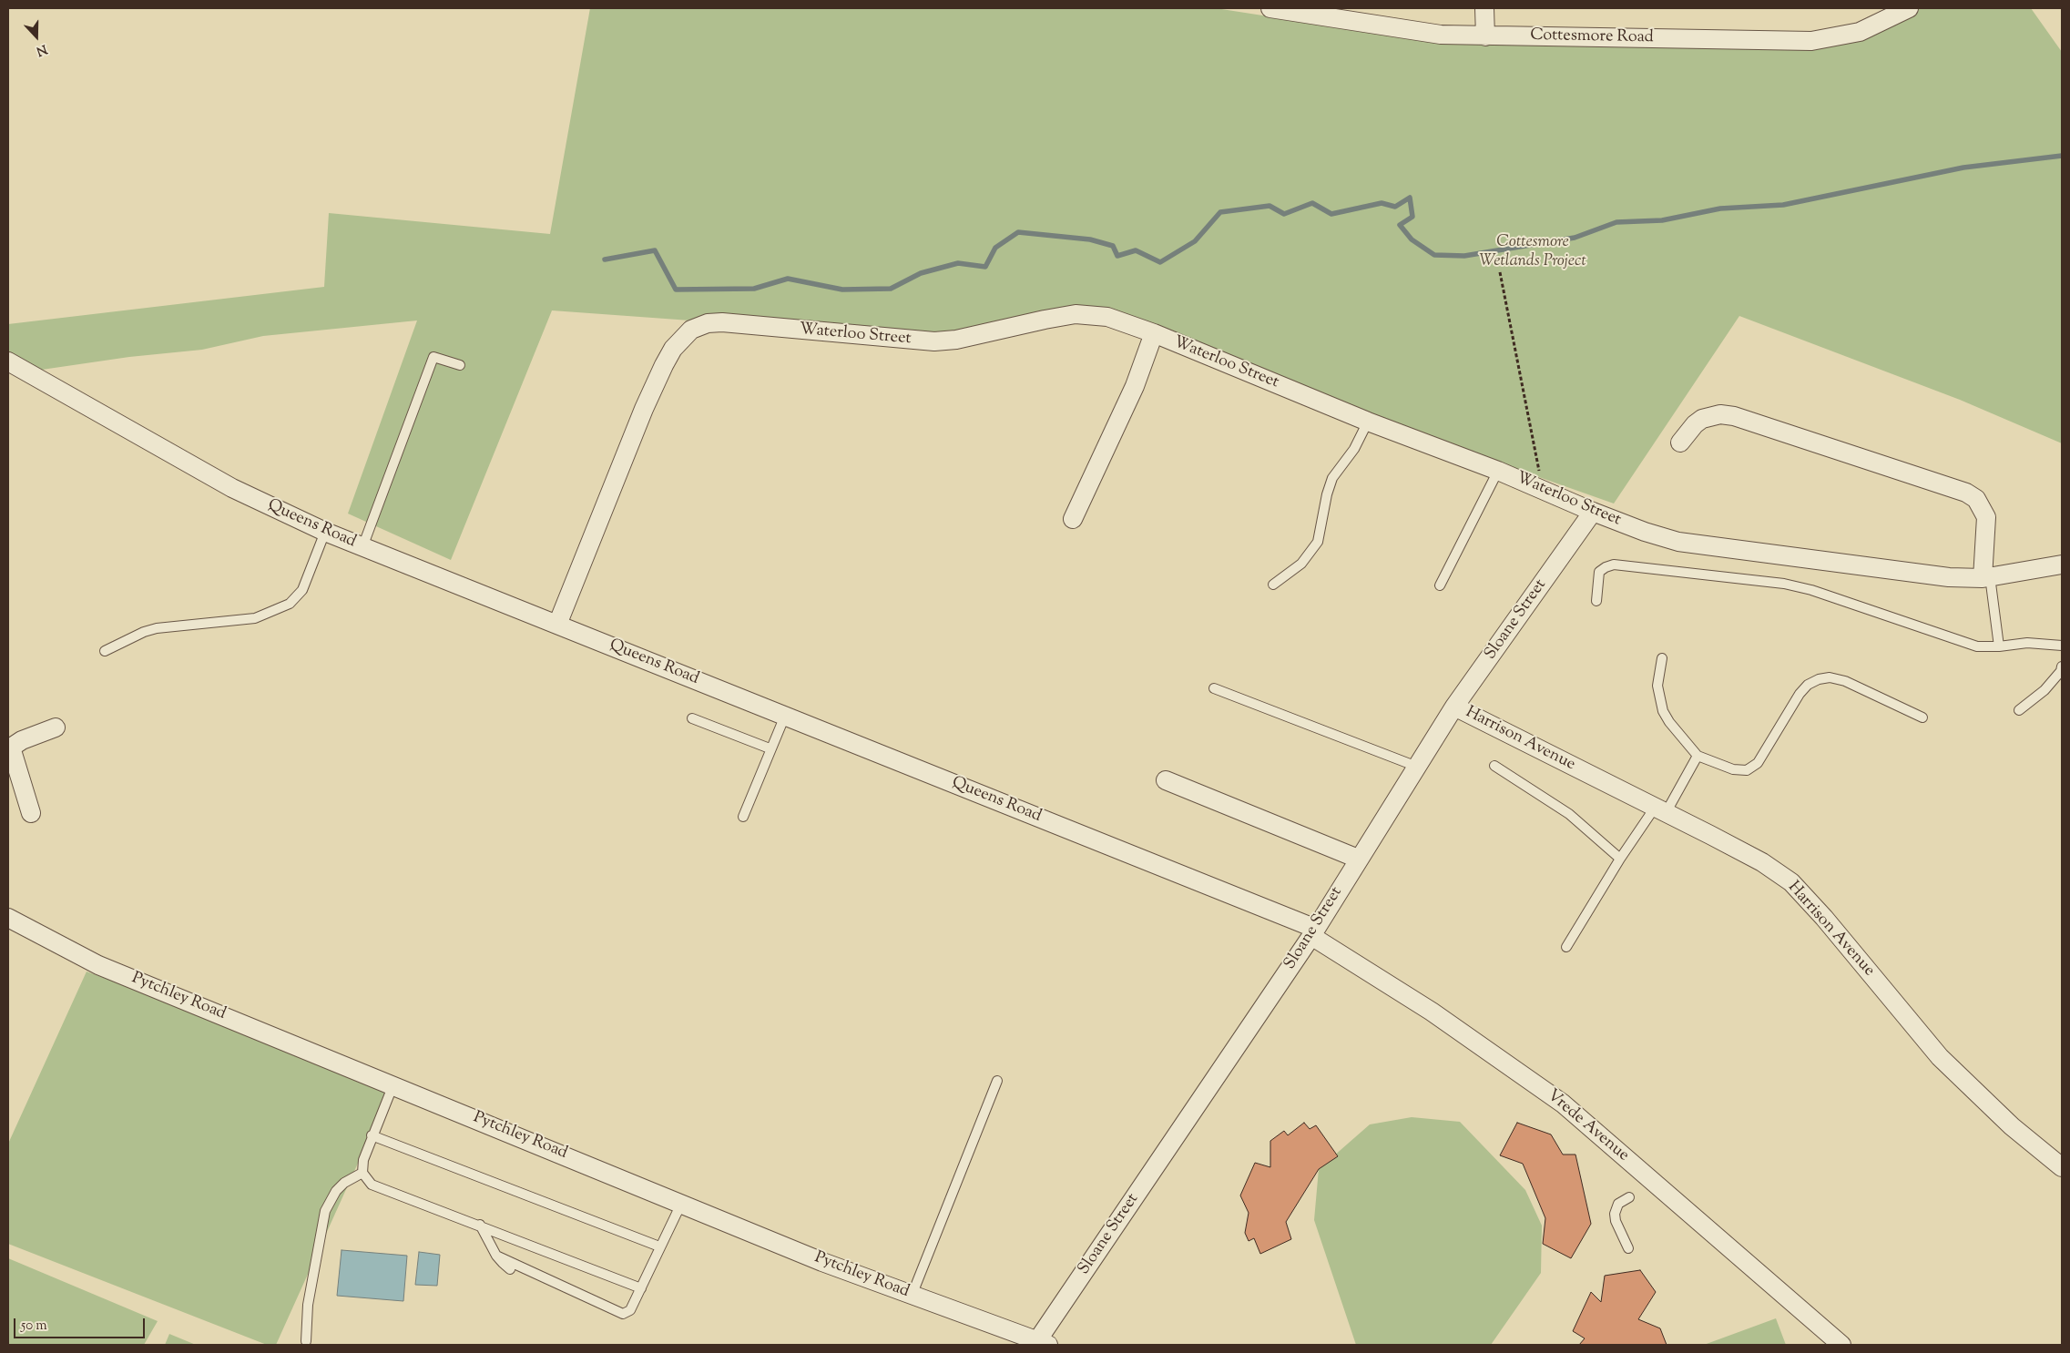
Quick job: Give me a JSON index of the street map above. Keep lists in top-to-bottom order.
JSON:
{
  "streets": {
    "street": [
      "Cottesmore Road",
      "Waterloo Street",
      "Queens Road",
      "Sloane Street",
      "Harrison Avenue",
      "Pytchley Road",
      "Vrede Avenue"
    ]
  },
  "crossings": [
    ["Waterloo Street", "Queens Road"],
    ["Waterloo Street", "Sloane Street"],
    ["Queens Road", "Sloane Street"],
    ["Queens Road", "Vrede Avenue"],
    ["Sloane Street", "Harrison Avenue"],
    ["Sloane Street", "Pytchley Road"],
    ["Sloane Street", "Vrede Avenue"]
  ],
  "parks": ["Cottesmore Wetlands Project"],
  "scale_bar": "50 m",
  "north": "bottom"
}
